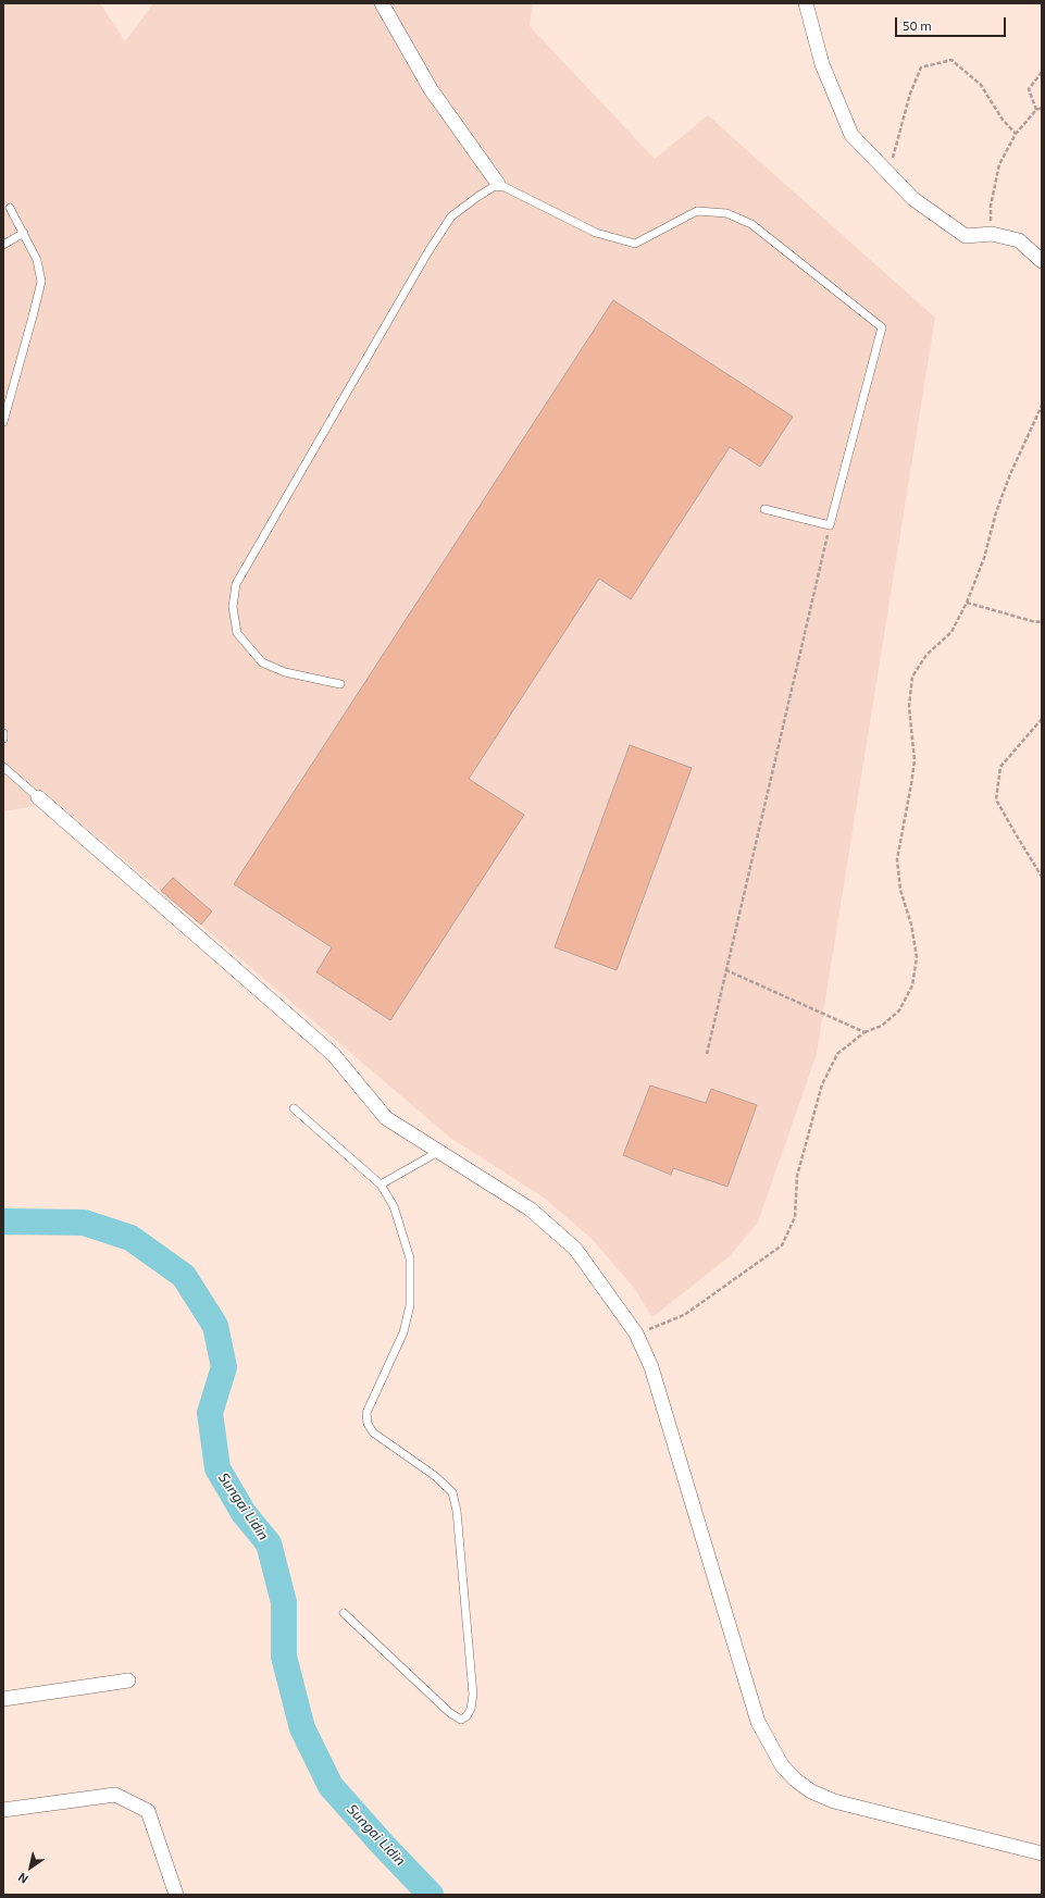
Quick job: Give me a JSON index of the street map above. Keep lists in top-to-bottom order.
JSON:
{
  "water": ["Sungai Lidin"],
  "scale_bar": "50 m",
  "north": "bottom left"
}
